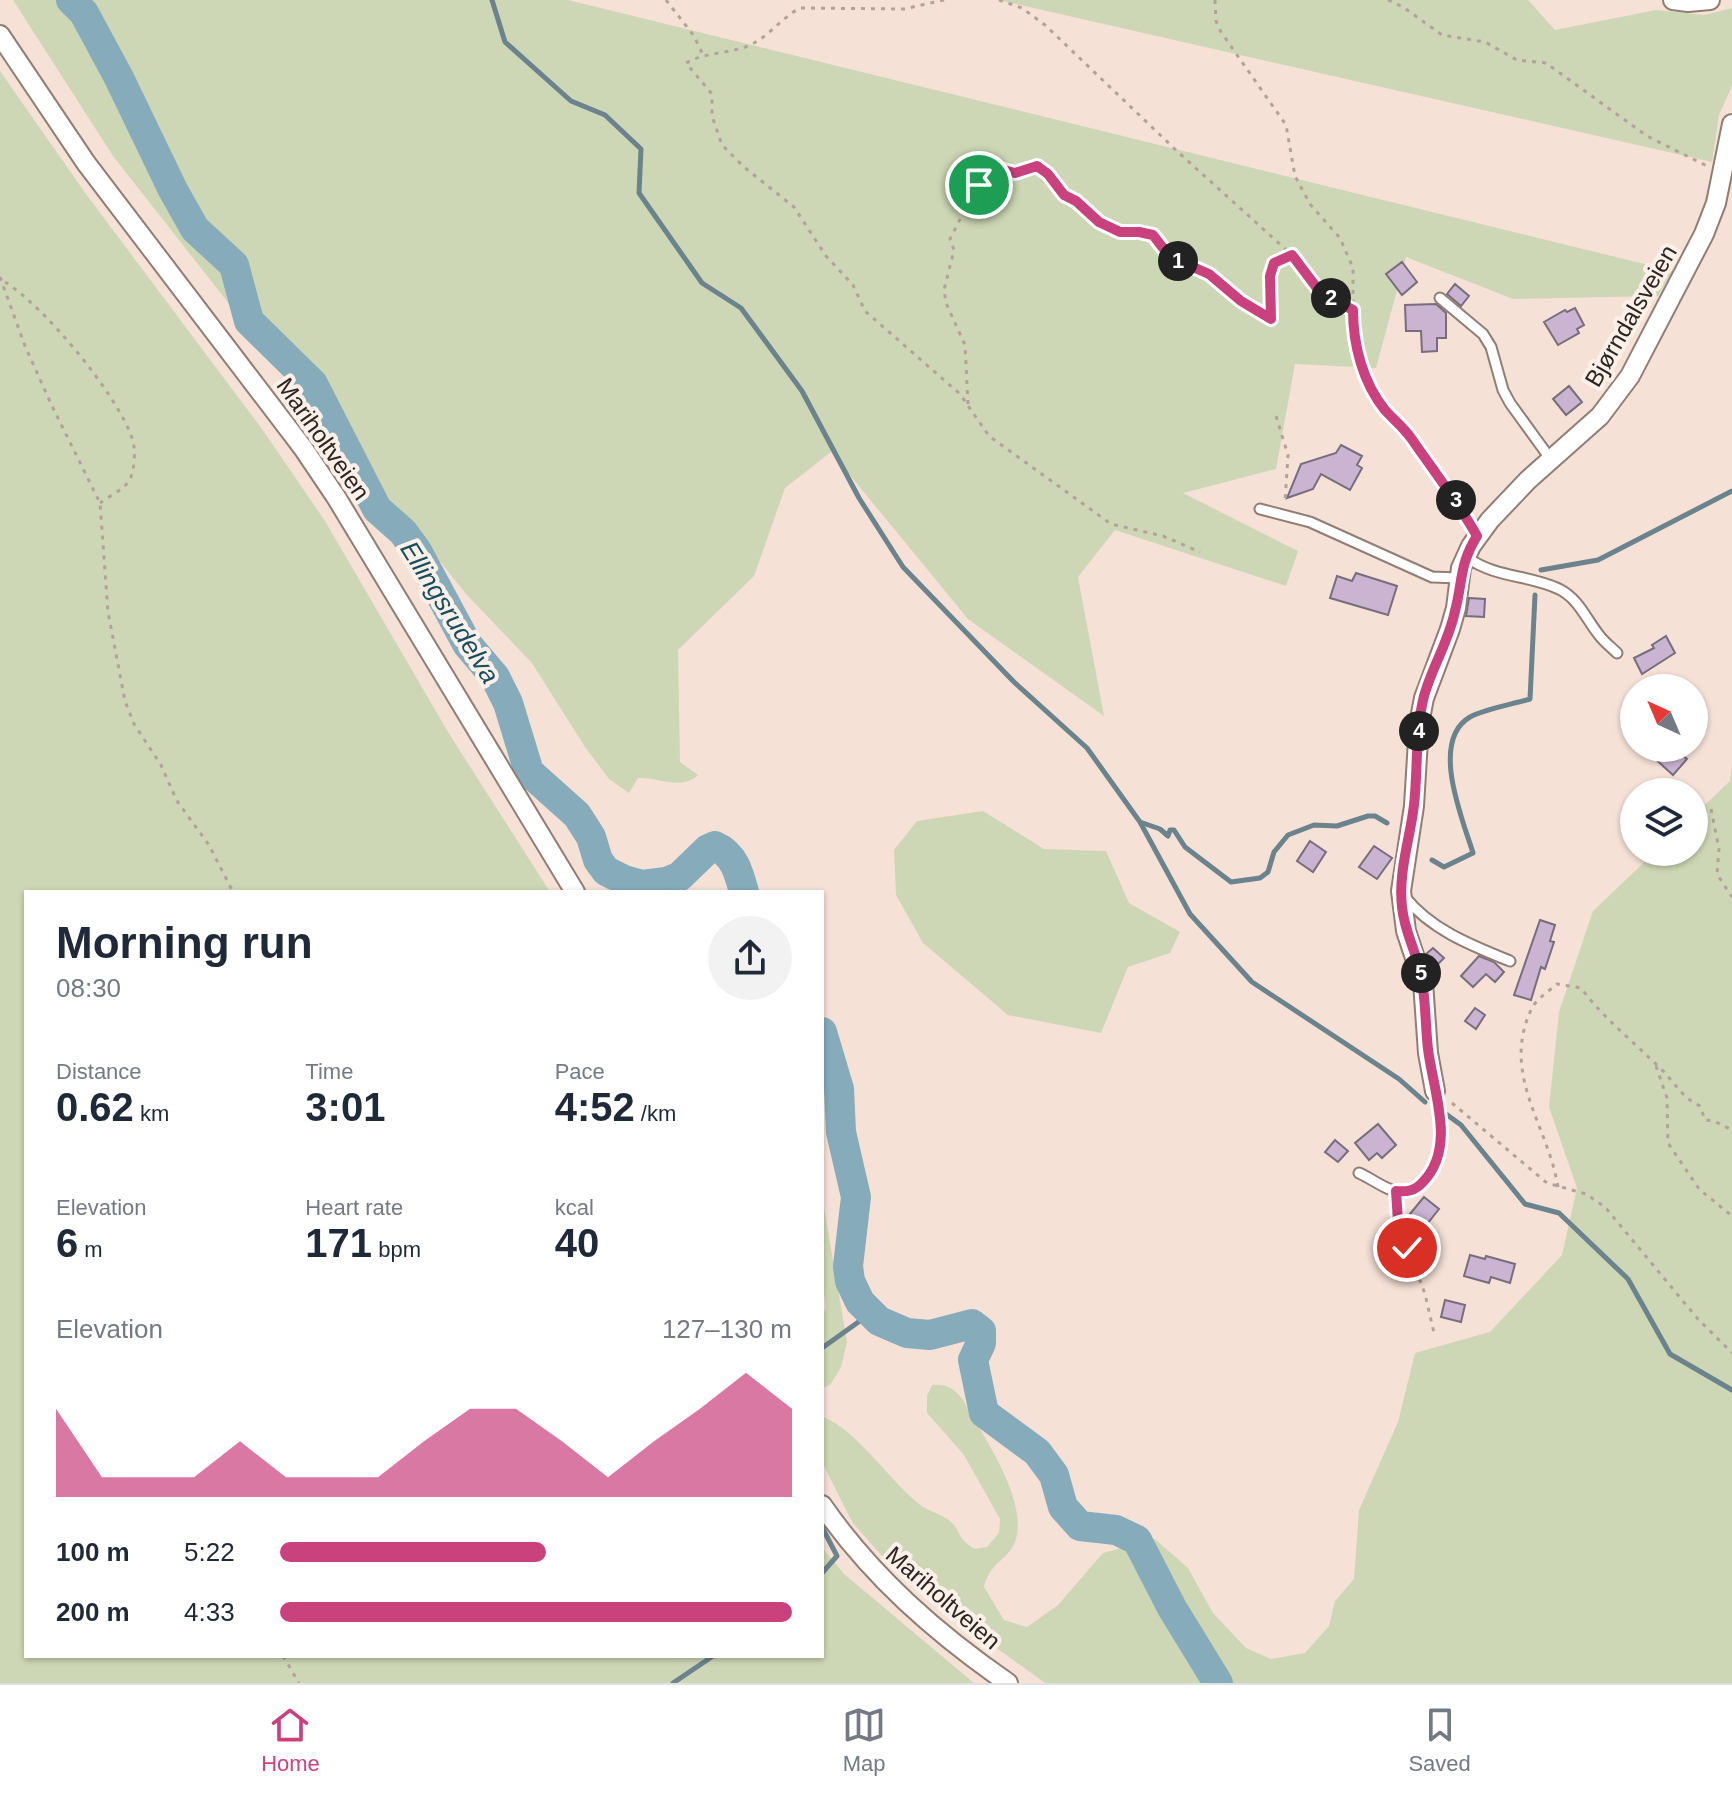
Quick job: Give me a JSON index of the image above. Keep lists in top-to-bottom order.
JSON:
{
  "streets": {
    "street": ["Bjørndalsveien", "Mariholtveien"]
  },
  "water": ["Ellingsrudelva"],
  "north": "top left",
  "page": {
    "pins": [
      "1",
      "2",
      "3",
      "4",
      "5"
    ],
    "heading": ["Morning run", "08:30"],
    "stats": [
      ["Distance", "0.62 km"],
      ["Time", "3:01"],
      ["Pace", "4:52 /km"],
      ["Elevation", "6 m"],
      ["Heart rate", "171 bpm"],
      ["kcal", "40"]
    ],
    "chart": ["Elevation", "127–130 m"],
    "list": [
      {
        "name": "100 m",
        "note": "5:22"
      },
      {
        "name": "200 m",
        "note": "4:33"
      }
    ],
    "tabs": ["Home", "Map", "Saved"]
  }
}
